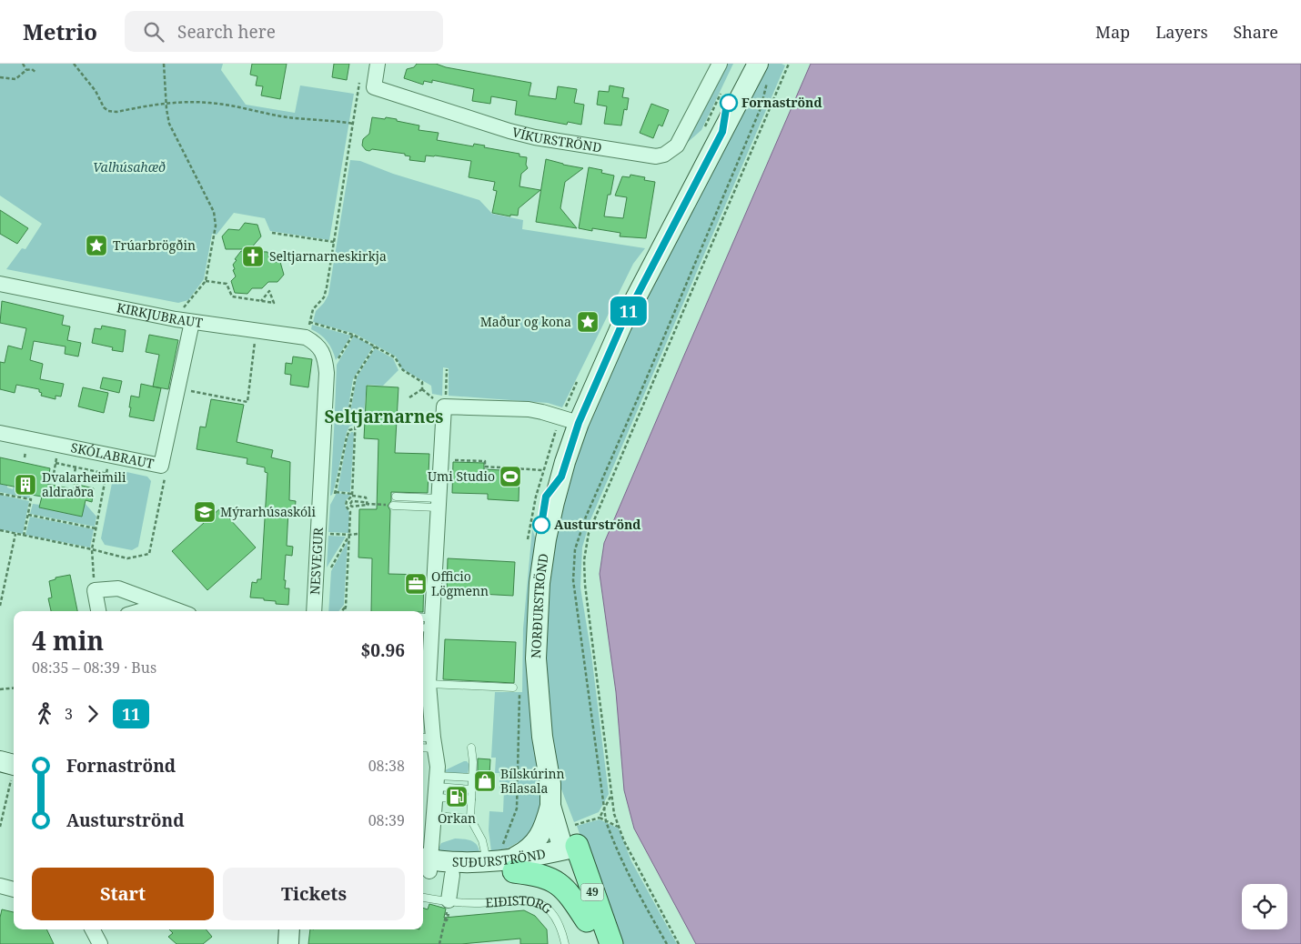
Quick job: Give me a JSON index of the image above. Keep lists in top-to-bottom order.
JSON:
{
  "streets": {
    "main road": ["49"],
    "street": [
      "VÍKURSTRÖND",
      "KIRKJUBRAUT",
      "SKÓLABRAUT",
      "NESVEGUR",
      "NORÐURSTRÖND",
      "SUÐURSTRÖND"
    ],
    "lane": ["EIÐISTORG"]
  },
  "crossings": [
    ["KIRKJUBRAUT", "SKÓLABRAUT"],
    ["KIRKJUBRAUT", "NESVEGUR"],
    ["NORÐURSTRÖND", "SUÐURSTRÖND"],
    ["NORÐURSTRÖND", "49"],
    ["SUÐURSTRÖND", "49"]
  ],
  "districts": ["Seltjarnarnes"],
  "parks": ["Valhúsahæð"],
  "places": {
    "other": ["Fornaströnd", "Austurströnd"],
    "place": ["Trúarbrögðin", "Maður og kona"],
    "church": ["Seltjarnarneskirkja"],
    "sports": ["Umi Studio"],
    "building": ["Dvalarheimili aldraðra"],
    "school or university": ["Mýrarhúsaskóli"],
    "office": ["Officio Lögmenn"],
    "shop": ["Bílskúrinn Bílasala"],
    "fuel station": ["Orkan"]
  },
  "lines": ["bus line 11"],
  "page": {
    "header": "Metrio",
    "search": "Search here",
    "nav": ["Map", "Layers", "Share"],
    "on_map": "11",
    "heading": ["4 min", "08:35 – 08:39 · Bus", "$0.96"],
    "legs": ["3", "11"],
    "list": [
      {
        "name": "Fornaströnd",
        "value": "08:38"
      },
      {
        "name": "Austurströnd",
        "value": "08:39"
      }
    ],
    "buttons": ["Start", "Tickets"]
  }
}
